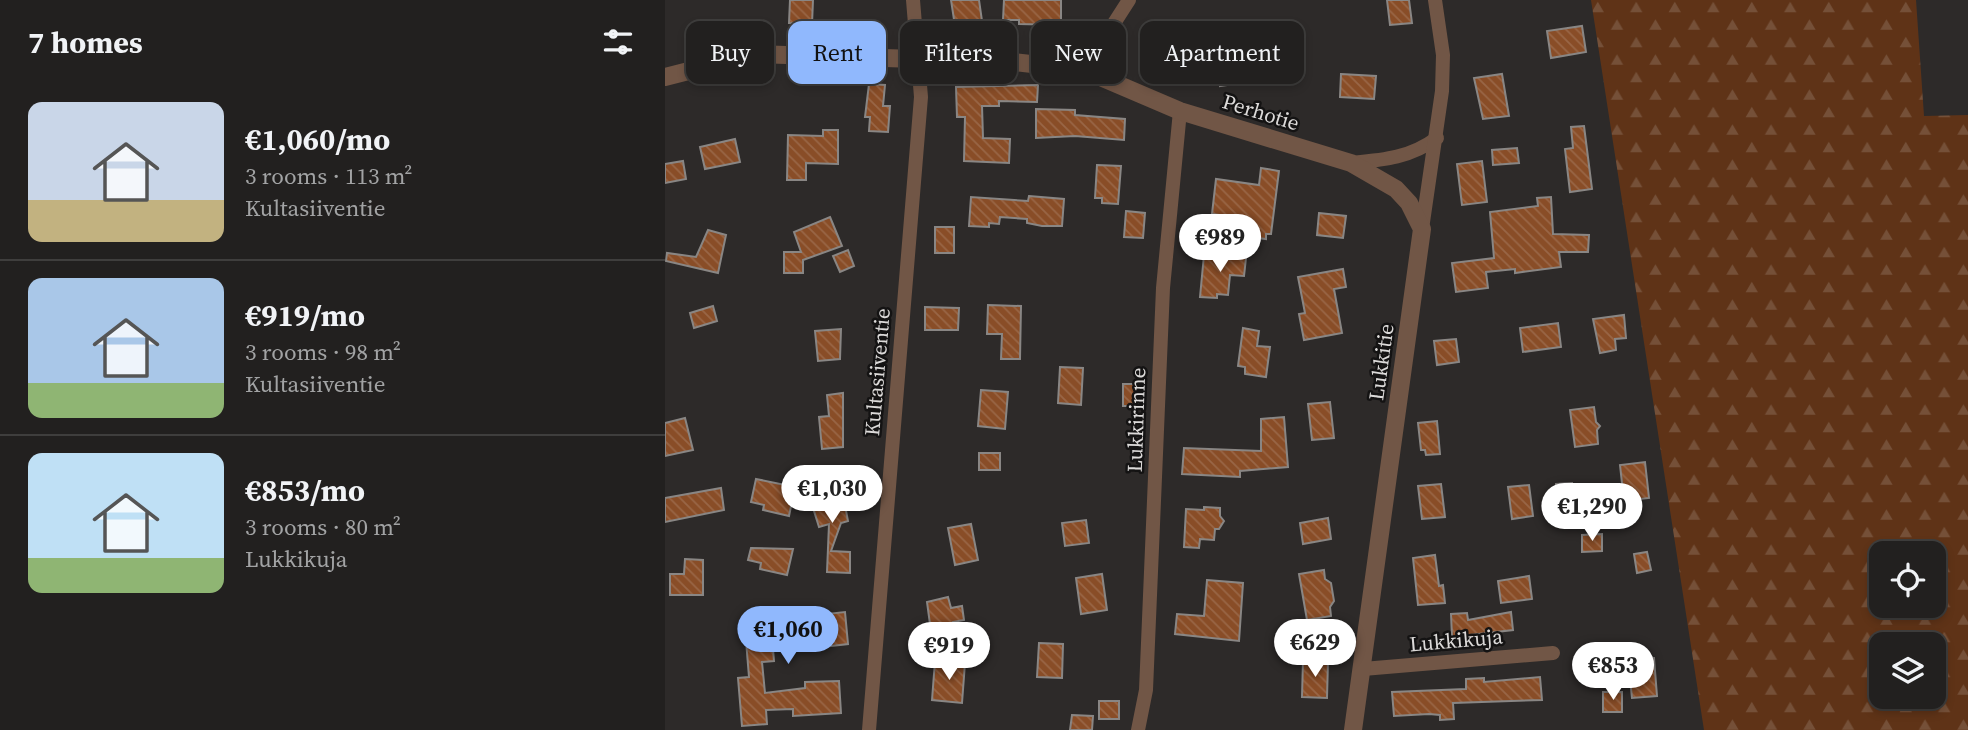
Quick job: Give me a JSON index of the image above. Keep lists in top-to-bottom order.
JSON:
{
  "streets": {
    "street": [
      "Perhotie",
      "Lukkitie",
      "Kultasiiventie",
      "Lukkirinne",
      "Lukkikuja"
    ]
  },
  "crossings": [
    ["Perhotie", "Lukkitie"],
    ["Perhotie", "Lukkirinne"],
    ["Lukkitie", "Lukkikuja"]
  ],
  "page": {
    "heading": "7 homes",
    "chip": [
      "Buy",
      "Rent",
      "Filters",
      "New",
      "Apartment"
    ],
    "list": [
      {
        "name": "€1,060/mo",
        "note": "3 rooms · 113 m² · Kultasiiventie"
      },
      {
        "name": "€919/mo",
        "note": "3 rooms · 98 m² · Kultasiiventie"
      },
      {
        "name": "€853/mo",
        "note": "3 rooms · 80 m² · Lukkikuja"
      }
    ],
    "price": [
      "€989",
      "€1,030",
      "€1,290",
      "€1,060",
      "€629",
      "€919",
      "€853"
    ]
  }
}
